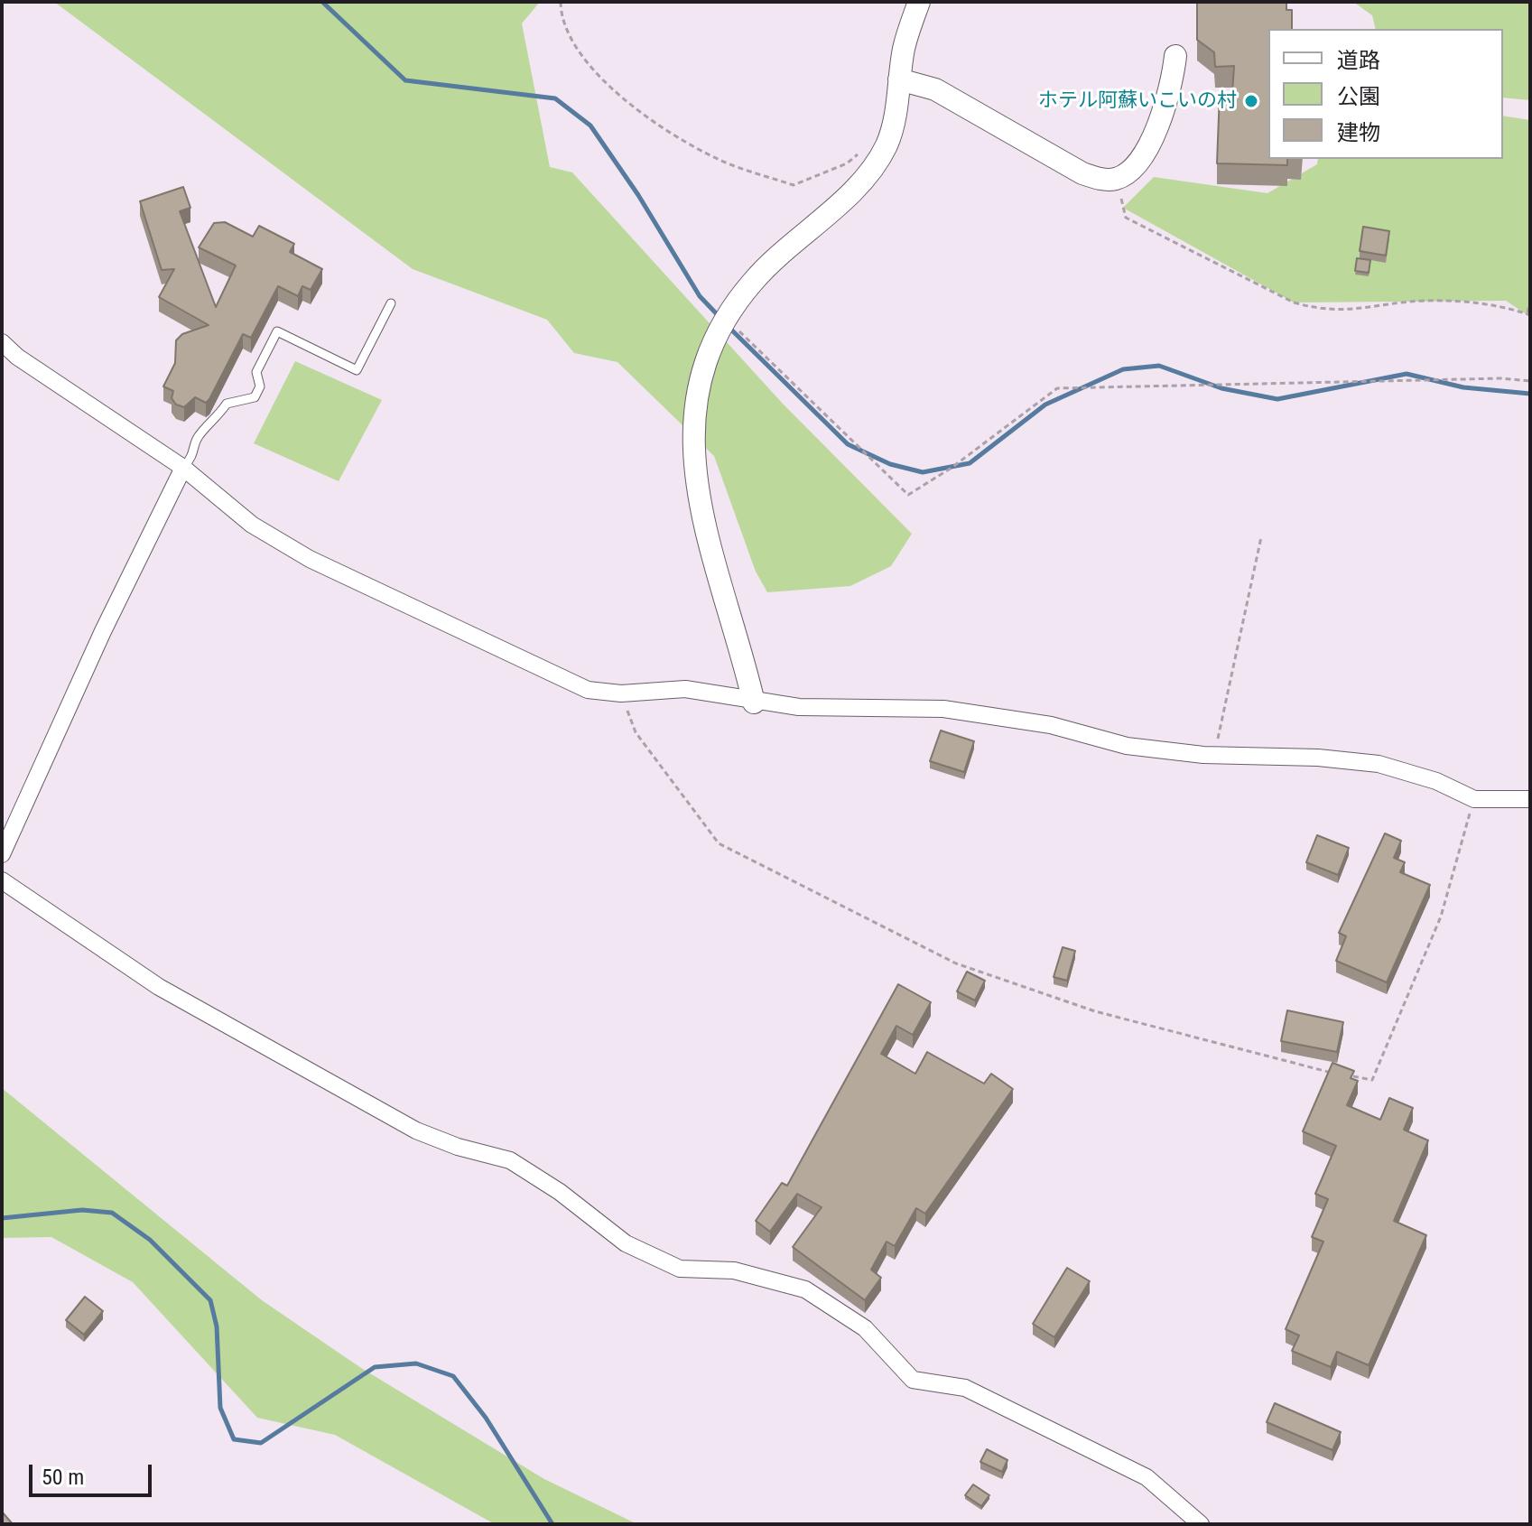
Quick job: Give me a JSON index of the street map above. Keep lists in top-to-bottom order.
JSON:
{
  "places": ["ホテル阿蘇いこいの村"],
  "legend": ["道路", "公園", "建物"],
  "scale_bar": "50 m"
}
